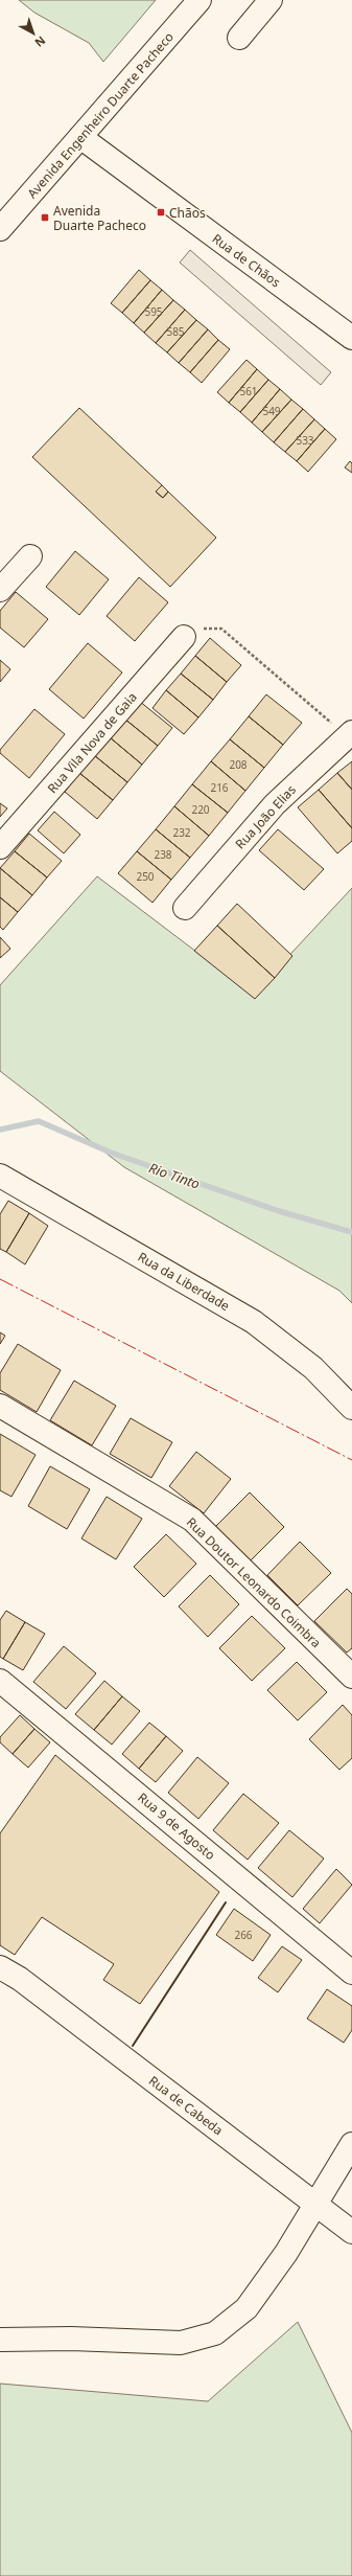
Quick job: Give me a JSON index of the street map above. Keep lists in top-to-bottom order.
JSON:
{
  "streets": {
    "street": [
      "Avenida Engenheiro Duarte Pacheco",
      "Rua de Chãos",
      "Rua Vila Nova de Gaia",
      "Rua João Elias",
      "Rua da Liberdade",
      "Rua Doutor Leonardo Coimbra",
      "Rua 9 de Agosto",
      "Rua de Cabeda"
    ]
  },
  "crossings": [
    ["Avenida Engenheiro Duarte Pacheco", "Rua de Chãos"]
  ],
  "water": ["Rio Tinto"],
  "places": {
    "transit": ["Chãos", "Avenida Duarte Pacheco"]
  },
  "house_numbers": [
    "595",
    "585",
    "561",
    "549",
    "533",
    "208",
    "216",
    "220",
    "232",
    "238",
    "250",
    "266"
  ],
  "north": "bottom right"
}
